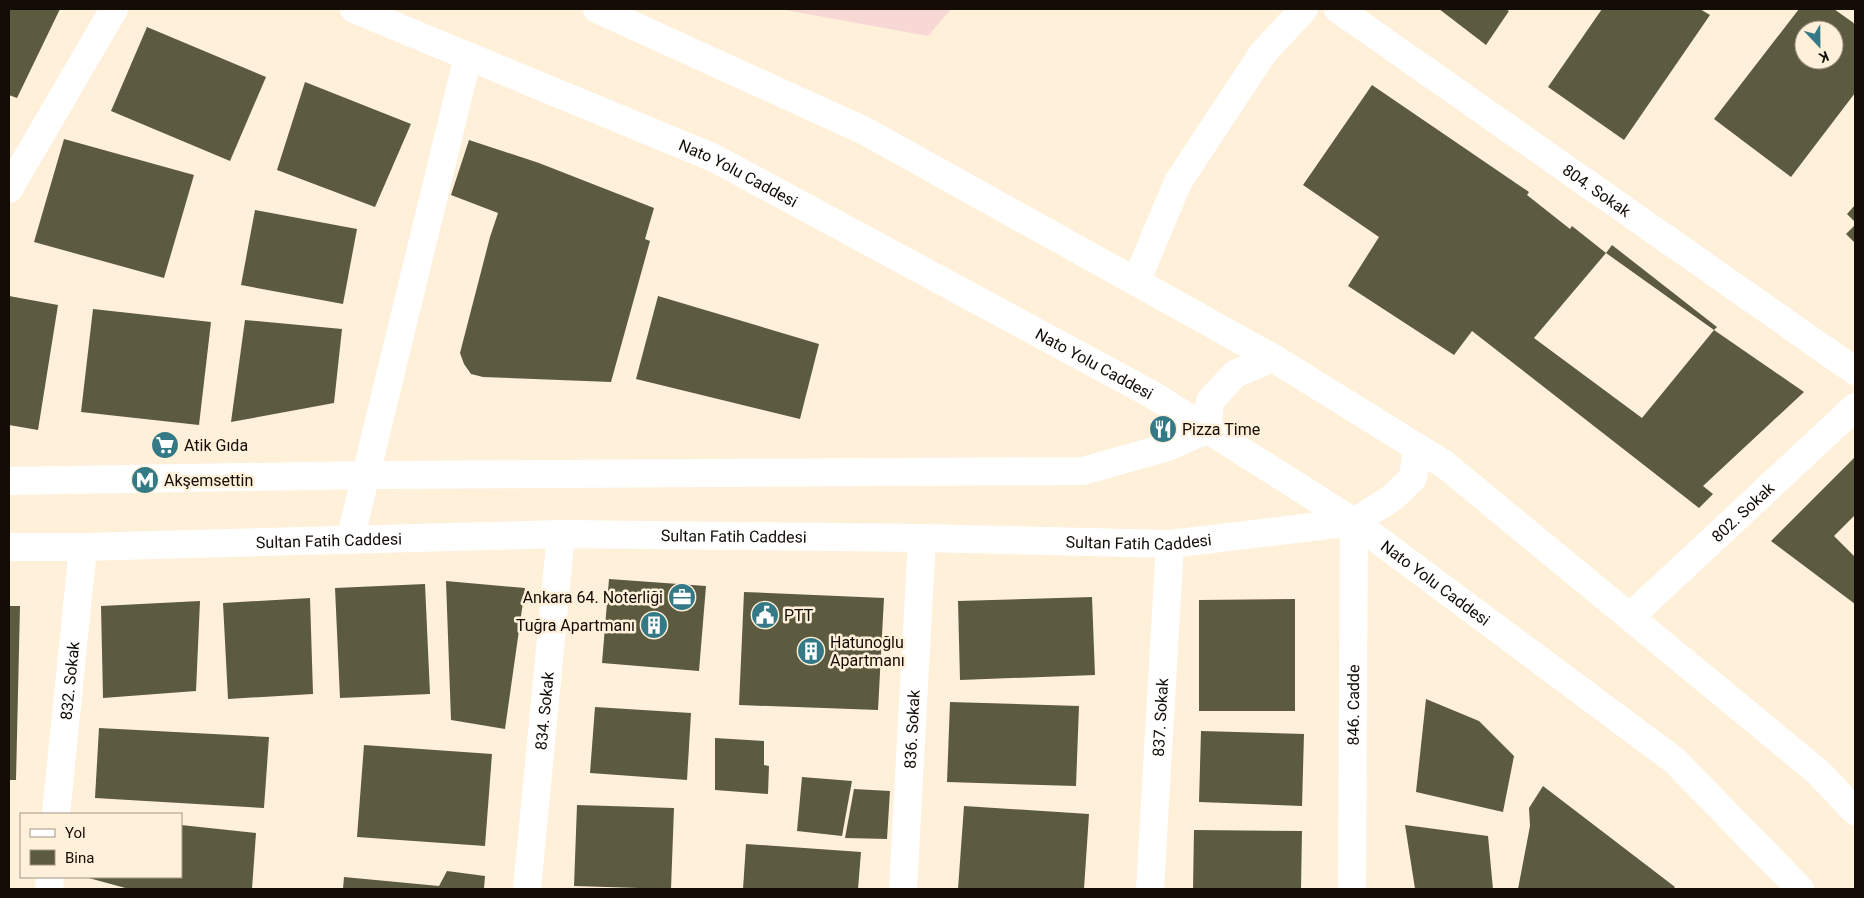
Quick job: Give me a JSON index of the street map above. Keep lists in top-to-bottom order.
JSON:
{
  "streets": {
    "main road": [
      "Nato Yolu Caddesi",
      "804. Sokak",
      "802. Sokak",
      "Sultan Fatih Caddesi",
      "832. Sokak",
      "846. Cadde",
      "834. Sokak",
      "837. Sokak",
      "836. Sokak"
    ]
  },
  "crossings": [
    ["Nato Yolu Caddesi", "Sultan Fatih Caddesi"],
    ["Nato Yolu Caddesi", "846. Cadde"],
    ["Sultan Fatih Caddesi", "832. Sokak"],
    ["Sultan Fatih Caddesi", "846. Cadde"],
    ["Sultan Fatih Caddesi", "834. Sokak"],
    ["Sultan Fatih Caddesi", "837. Sokak"],
    ["Sultan Fatih Caddesi", "836. Sokak"]
  ],
  "places": {
    "restaurant": ["Pizza Time"],
    "supermarket": ["Atik Gıda"],
    "metro station": ["Akşemsettin"],
    "office": ["Ankara 64. Noterliği"],
    "public building": ["PTT"],
    "building": ["Tuğra Apartmanı", "Hatunoğlu Apartmanı"]
  },
  "legend": ["Yol", "Bina"],
  "north": "bottom"
}
